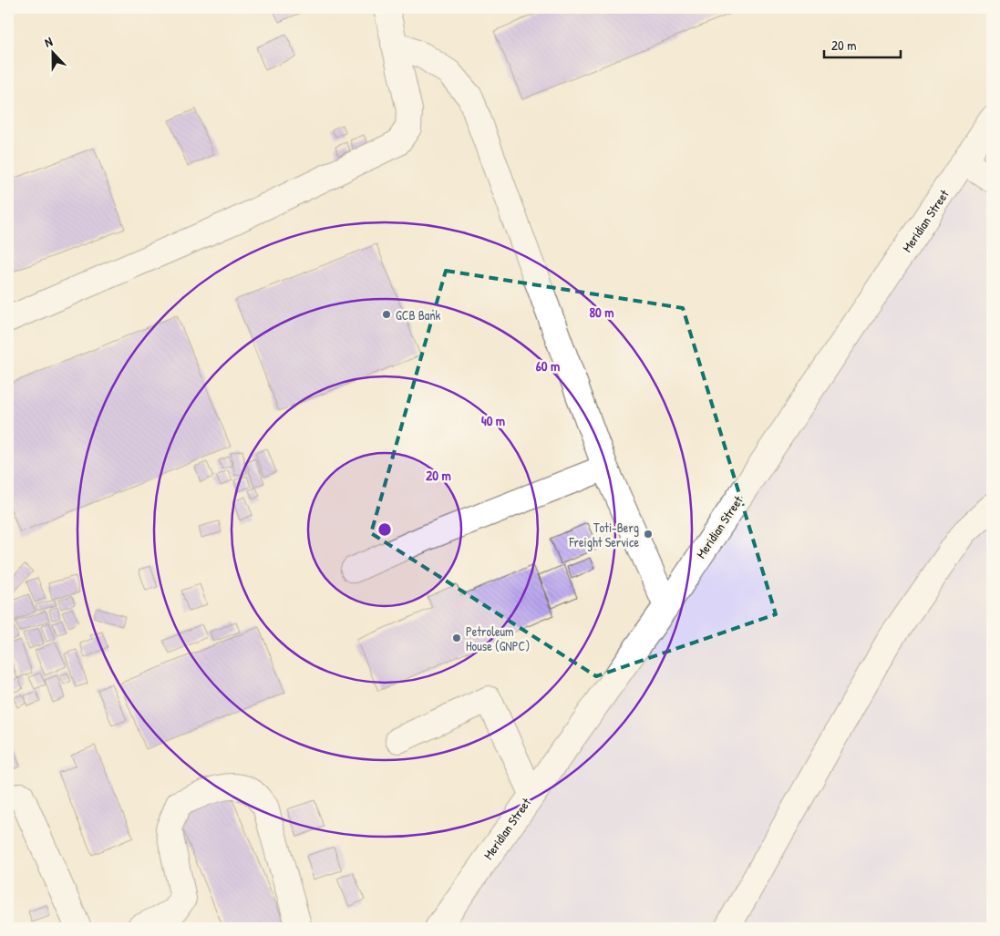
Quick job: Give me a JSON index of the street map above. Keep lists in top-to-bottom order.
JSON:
{
  "streets": {
    "street": ["Meridian Street"]
  },
  "places": ["GCB Bank", "Toti-Berg Freight Service", "Petroleum House (GNPC)"],
  "scale_bar": "20 m",
  "north": "top",
  "rings": [
    "80 m",
    "60 m",
    "40 m",
    "20 m"
  ]
}
